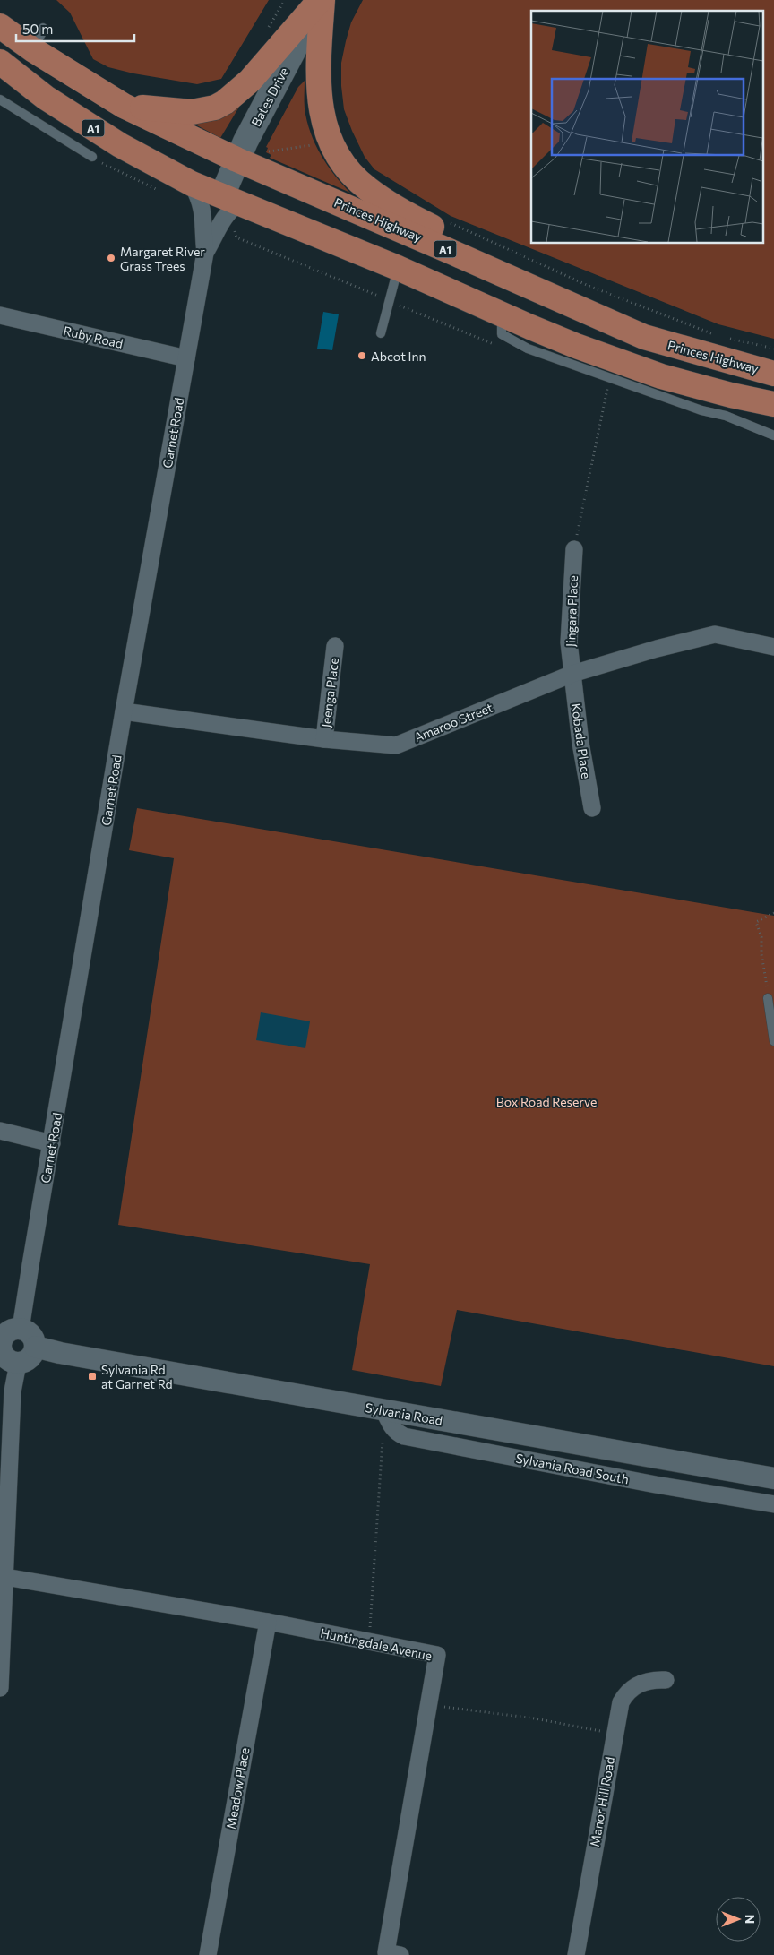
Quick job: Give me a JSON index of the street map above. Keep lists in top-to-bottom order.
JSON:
{
  "streets": {
    "highway": ["A1", "Princes Highway"],
    "main road": ["Bates Drive"],
    "street": [
      "Ruby Road",
      "Garnet Road",
      "Jingara Place",
      "Jeenga Place",
      "Amaroo Street",
      "Kobada Place",
      "Sylvania Road",
      "Sylvania Road South",
      "Huntingdale Avenue",
      "Meadow Place",
      "Manor Hill Road"
    ]
  },
  "crossings": [
    ["Bates Drive", "A1"],
    ["Bates Drive", "Princes Highway"],
    ["Bates Drive", "Garnet Road"],
    ["A1", "Garnet Road"],
    ["Ruby Road", "Garnet Road"],
    ["Garnet Road", "Amaroo Street"],
    ["Garnet Road", "Sylvania Road"],
    ["Jingara Place", "Amaroo Street"],
    ["Jingara Place", "Kobada Place"],
    ["Jeenga Place", "Amaroo Street"],
    ["Amaroo Street", "Kobada Place"],
    ["Sylvania Road", "Sylvania Road South"],
    ["Huntingdale Avenue", "Meadow Place"]
  ],
  "parks": ["Box Road Reserve"],
  "places": {
    "other": ["Margaret River Grass Trees", "Abcot Inn"],
    "transit": ["Sylvania Rd at Garnet Rd"]
  },
  "scale_bar": "50 m",
  "north": "right"
}
